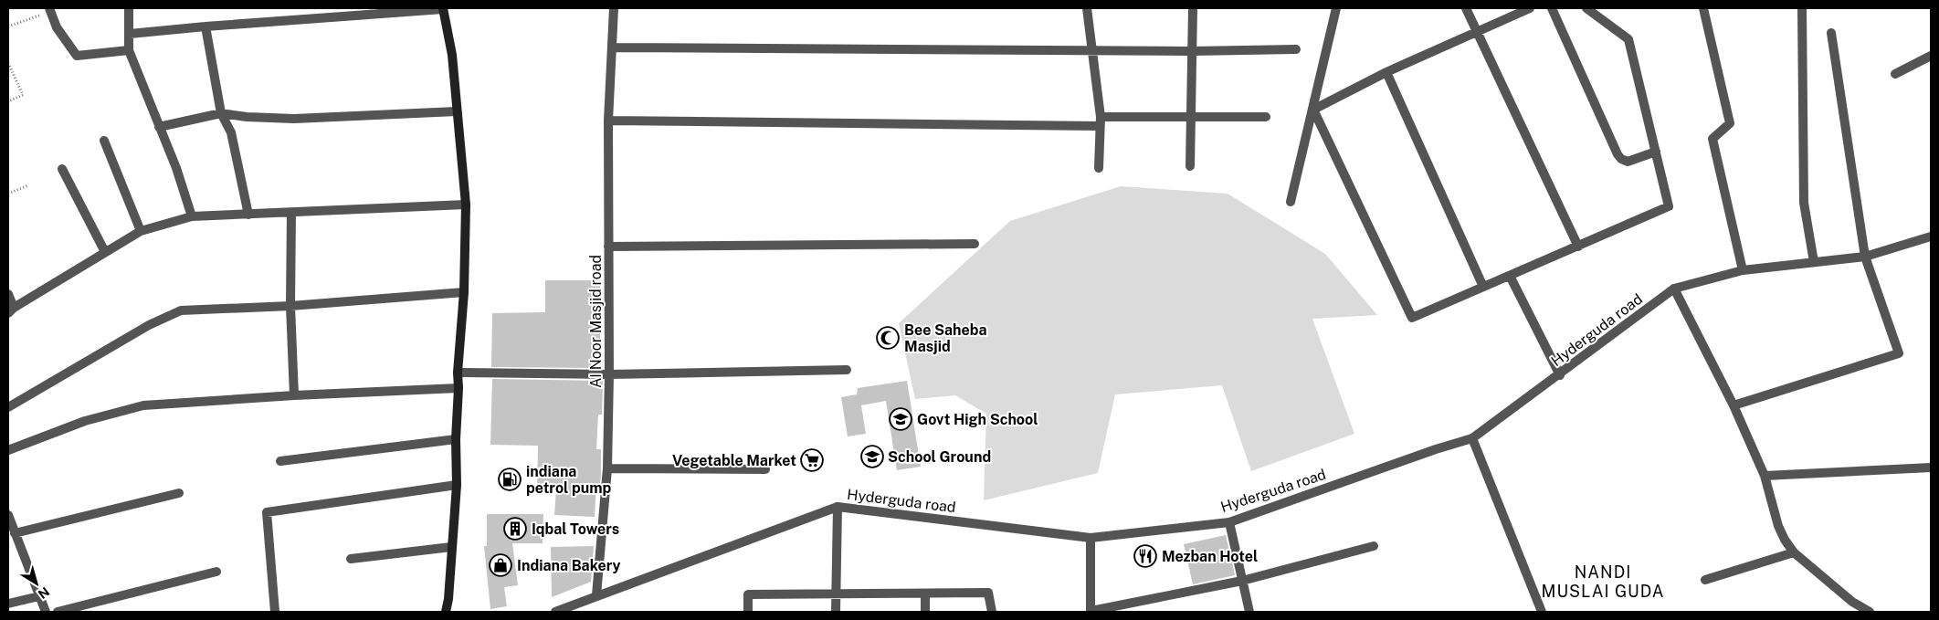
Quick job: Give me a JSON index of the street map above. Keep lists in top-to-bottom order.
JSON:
{
  "streets": {
    "street": ["AI Noor Masjid road", "Hyderguda road"]
  },
  "crossings": [
    ["AI Noor Masjid road", "Hyderguda road"]
  ],
  "districts": ["NANDI MUSLAI GUDA"],
  "places": {
    "mosque": ["Bee Saheba Masjid"],
    "school or university": ["Govt High School", "School Ground"],
    "supermarket": ["Vegetable Market"],
    "fuel station": ["indiana petrol pump"],
    "building": ["Iqbal Towers"],
    "restaurant": ["Mezban Hotel"],
    "shop": ["Indiana Bakery"]
  },
  "north": "bottom right"
}
